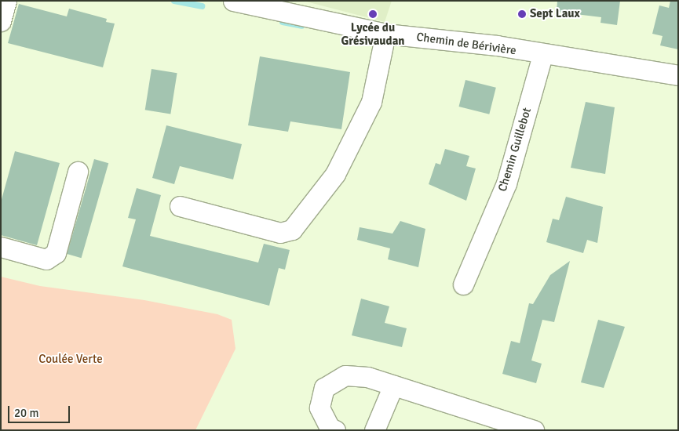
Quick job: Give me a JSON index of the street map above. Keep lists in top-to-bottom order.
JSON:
{
  "streets": {
    "street": ["Chemin de Bérivière", "Chemin Guillebot"]
  },
  "crossings": [
    ["Chemin de Bérivière", "Chemin Guillebot"]
  ],
  "parks": ["Coulée Verte"],
  "places": ["Lycée du Grésivaudan", "Sept Laux"],
  "scale_bar": "20 m"
}
